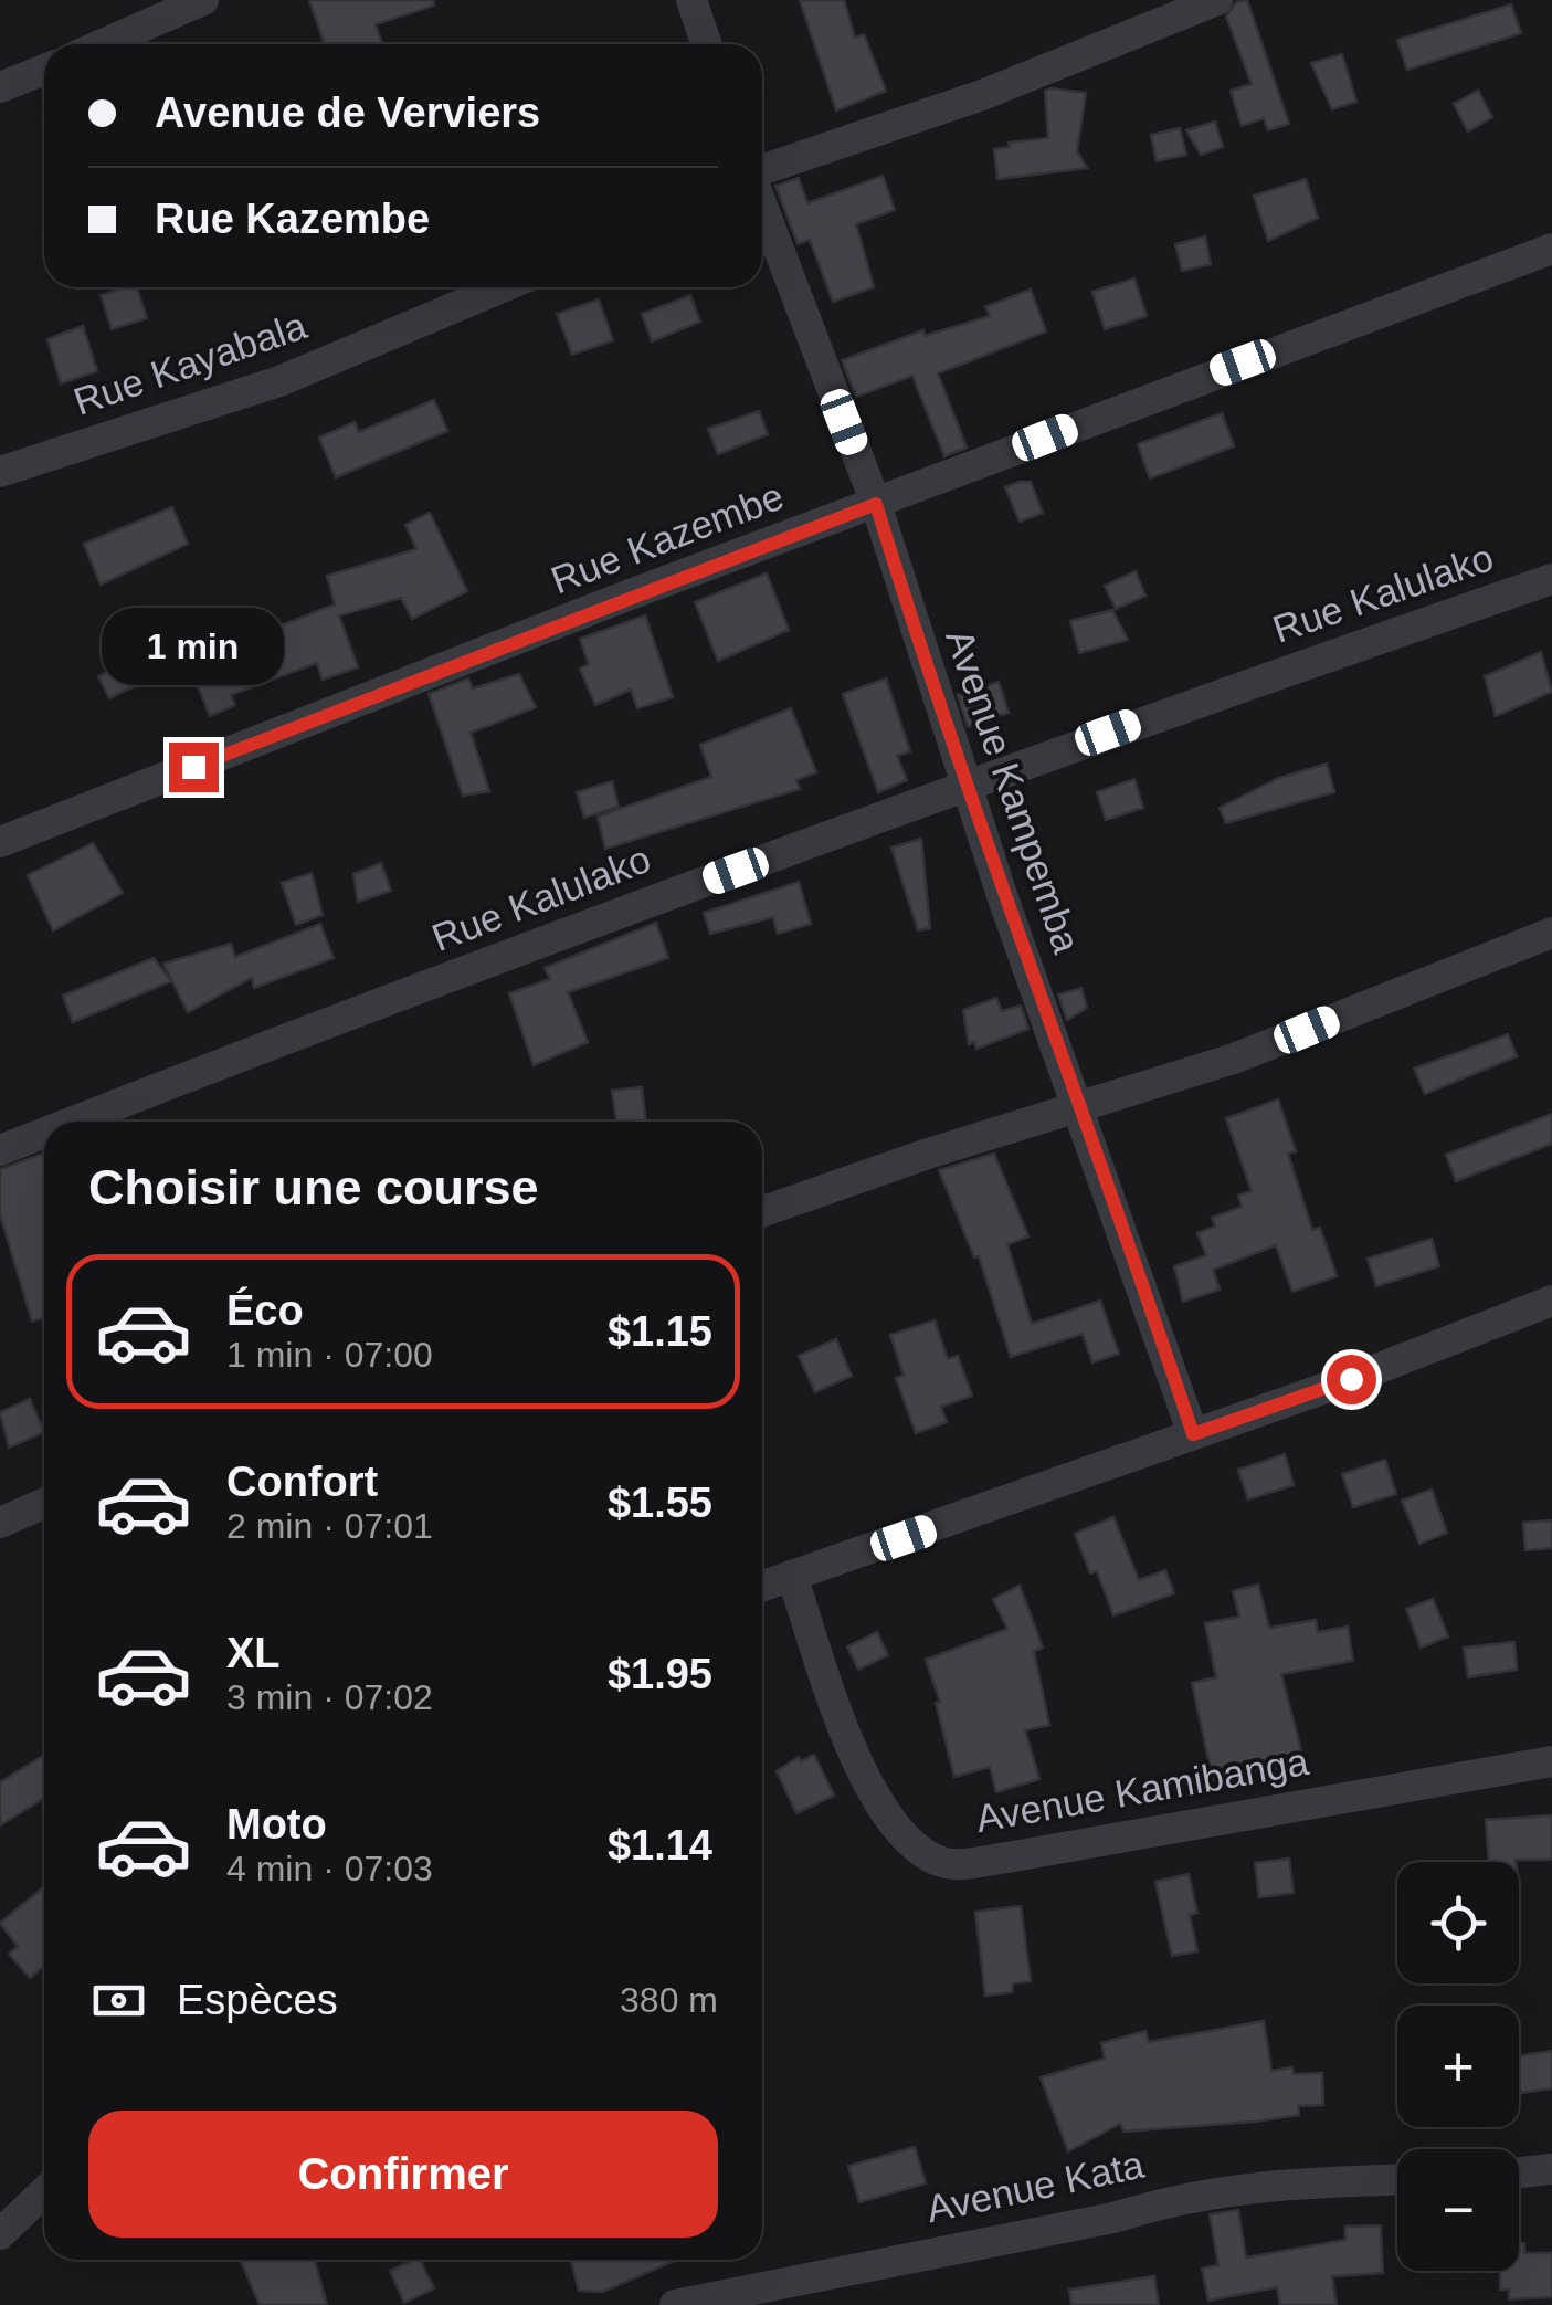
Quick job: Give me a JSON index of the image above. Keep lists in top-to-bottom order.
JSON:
{
  "streets": {
    "street": [
      "Rue Kayabala",
      "Rue Kazembe",
      "Rue Kalulako",
      "Avenue Kampemba",
      "Avenue Kamibanga",
      "Avenue Kata"
    ]
  },
  "crossings": [
    ["Rue Kazembe", "Avenue Kampemba"],
    ["Rue Kalulako", "Avenue Kampemba"]
  ],
  "page": {
    "banner": ["Avenue de Verviers", "Rue Kazembe"],
    "bubble": "1 min",
    "heading": "Choisir une course",
    "list": [
      {
        "name": "Éco",
        "note": "1 min · 07:00",
        "value": "$1.15"
      },
      {
        "name": "Confort",
        "note": "2 min · 07:01",
        "value": "$1.55"
      },
      {
        "name": "XL",
        "note": "3 min · 07:02",
        "value": "$1.95"
      },
      {
        "name": "Moto",
        "note": "4 min · 07:03",
        "value": "$1.14"
      }
    ],
    "map_buttons": ["+", "−"],
    "pay": ["Espèces", "380 m"],
    "buttons": "Confirmer"
  }
}
